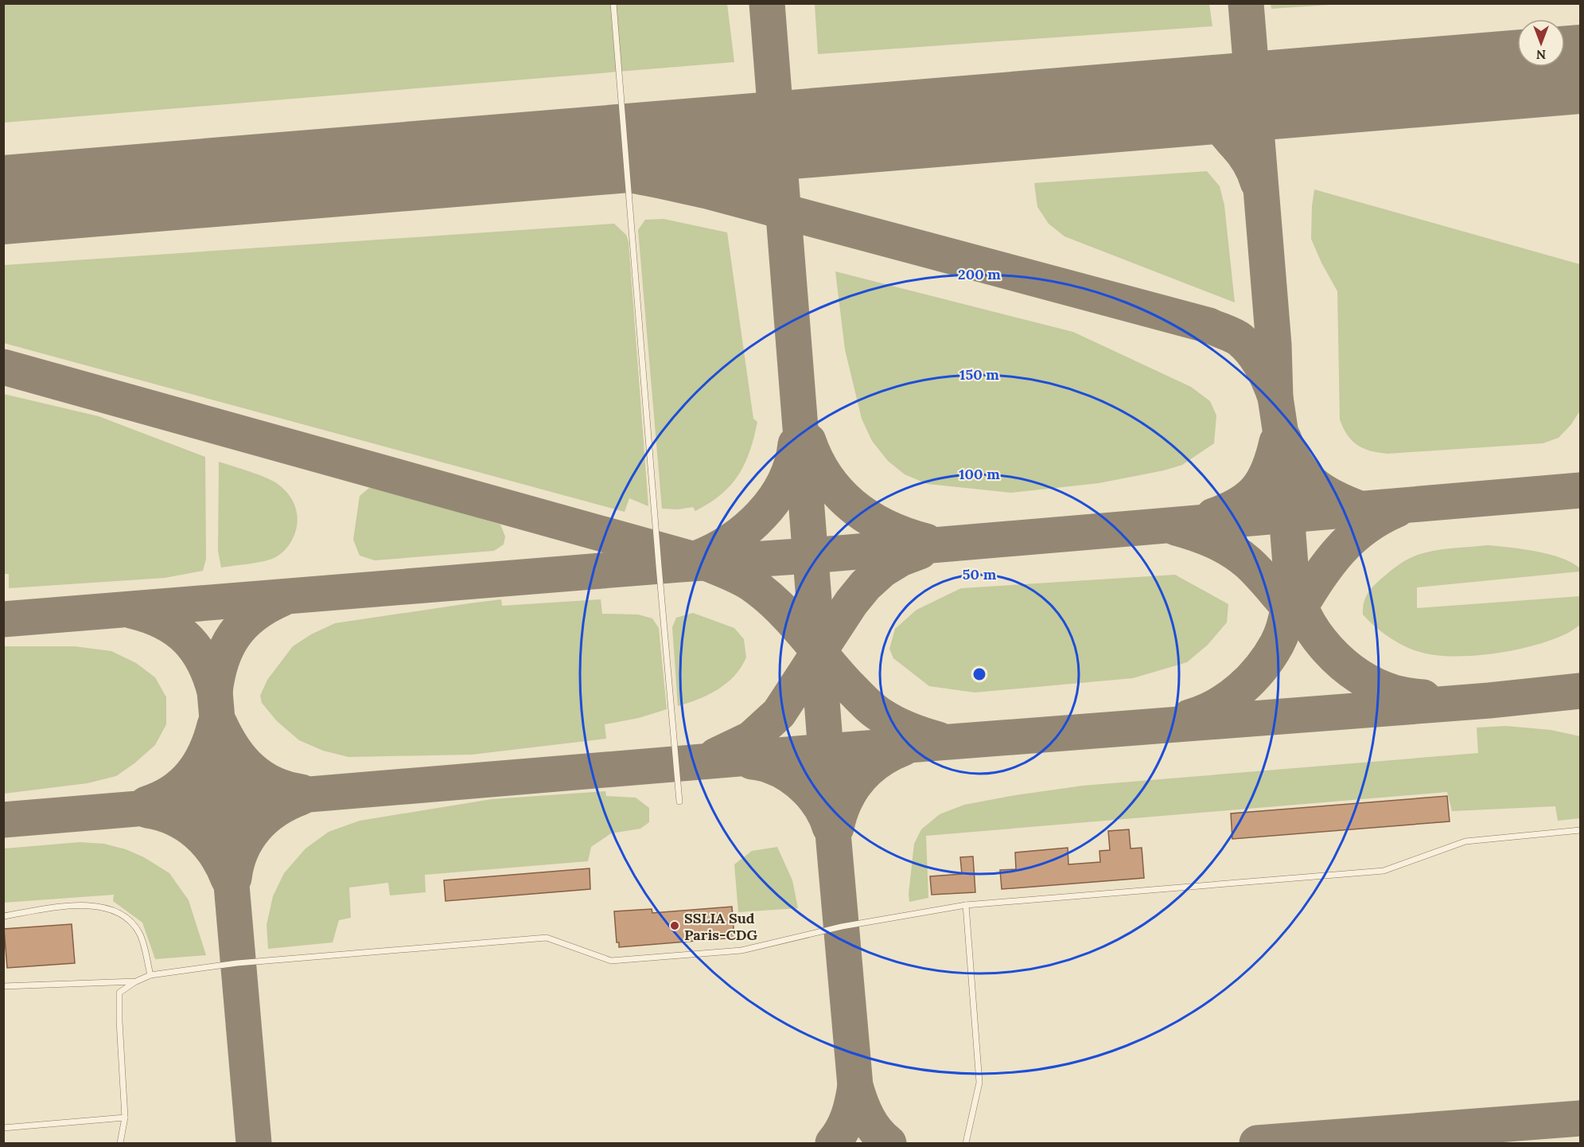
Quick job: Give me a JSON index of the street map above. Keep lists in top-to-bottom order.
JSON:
{
  "places": ["SSLIA Sud Paris-CDG"],
  "north": "bottom",
  "rings": [
    "200 m",
    "150 m",
    "100 m",
    "50 m"
  ]
}
